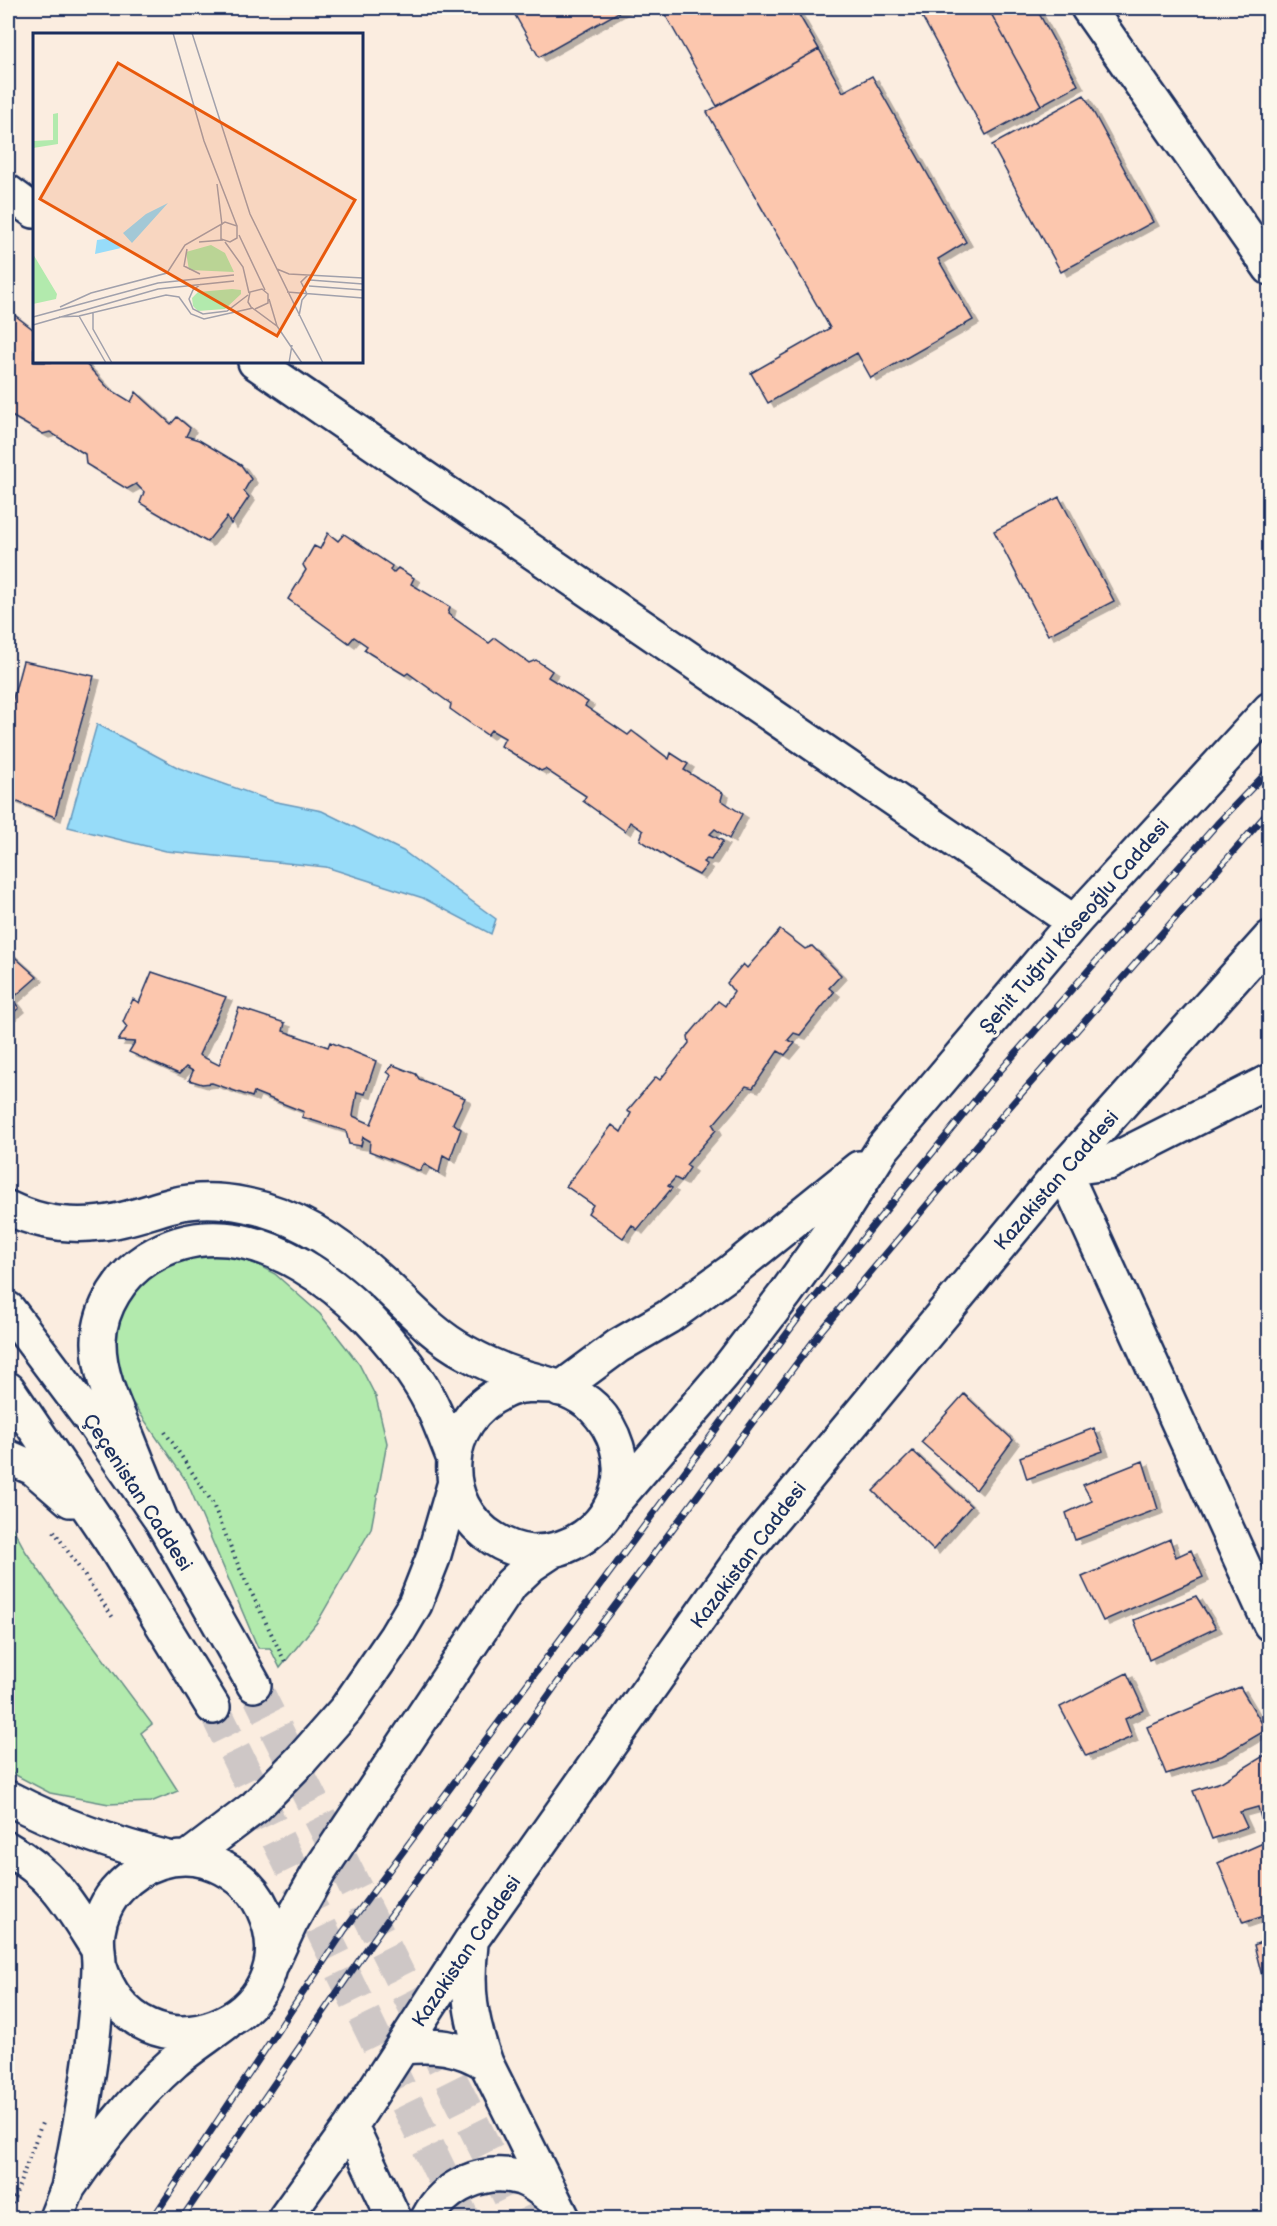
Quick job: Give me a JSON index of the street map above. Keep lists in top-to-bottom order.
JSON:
{
  "streets": {
    "main road": ["Şehit Tuğrul Köseoğlu Caddesi", "Kazakistan Caddesi", "Çeçenistan Caddesi"]
  }
}
